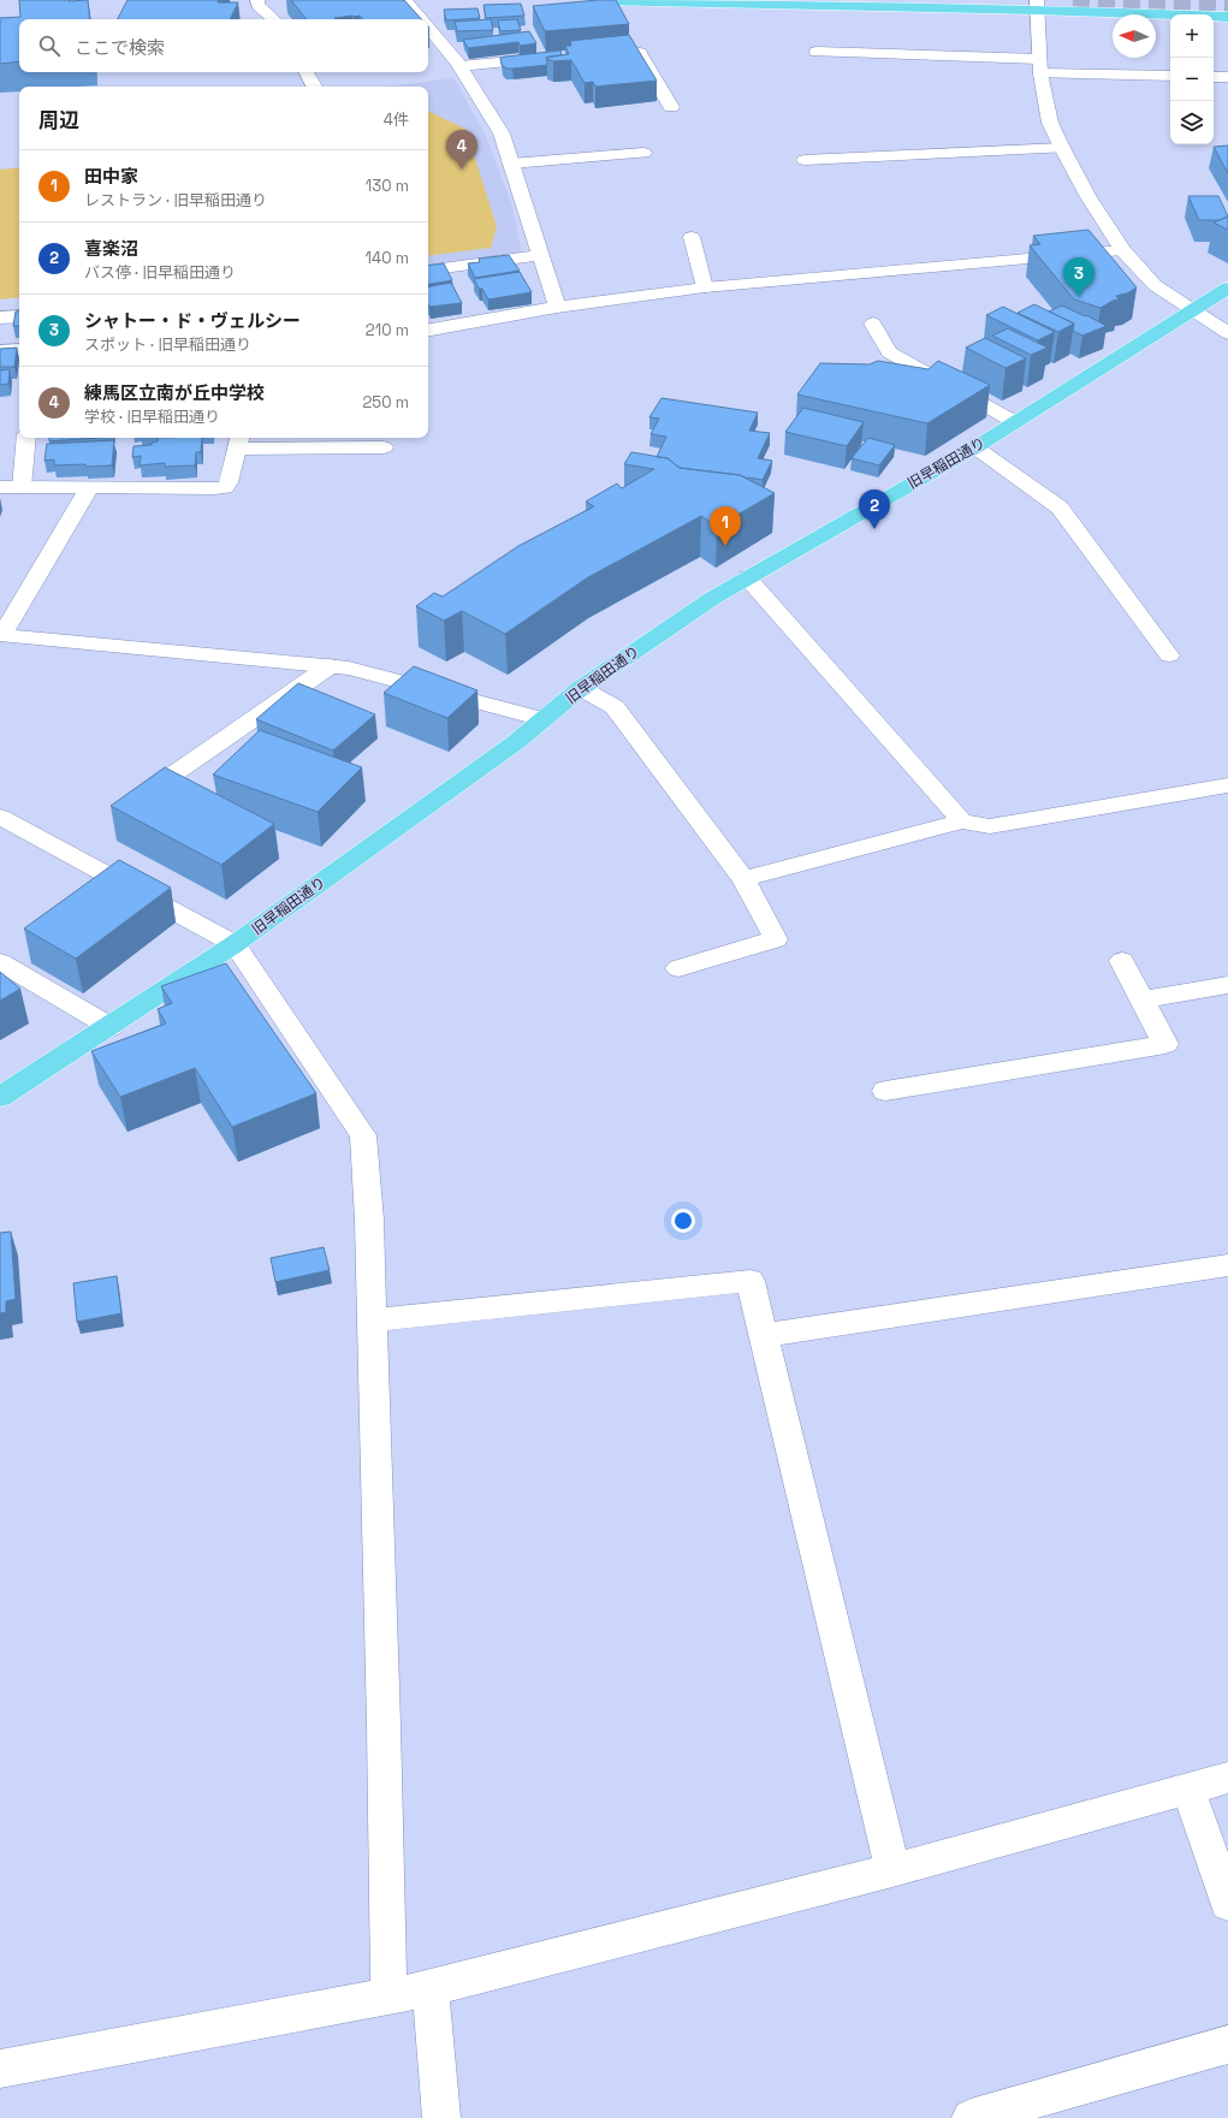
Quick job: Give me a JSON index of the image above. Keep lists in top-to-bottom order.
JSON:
{
  "streets": {
    "main road": ["旧早稲田通り"]
  },
  "north": "left",
  "page": {
    "map_buttons": ["+", "−"],
    "search": "ここで検索",
    "heading": ["周辺", "4件"],
    "pins": [
      "4",
      "3",
      "2",
      "1"
    ],
    "list": [
      {
        "mark": "1",
        "name": "田中家",
        "note": "レストラン · 旧早稲田通り",
        "value": "130 m"
      },
      {
        "mark": "2",
        "name": "喜楽沼",
        "note": "バス停 · 旧早稲田通り",
        "value": "140 m"
      },
      {
        "mark": "3",
        "name": "シャトー・ド・ヴェルシー",
        "note": "スポット · 旧早稲田通り",
        "value": "210 m"
      },
      {
        "mark": "4",
        "name": "練馬区立南が丘中学校",
        "note": "学校 · 旧早稲田通り",
        "value": "250 m"
      }
    ]
  }
}
